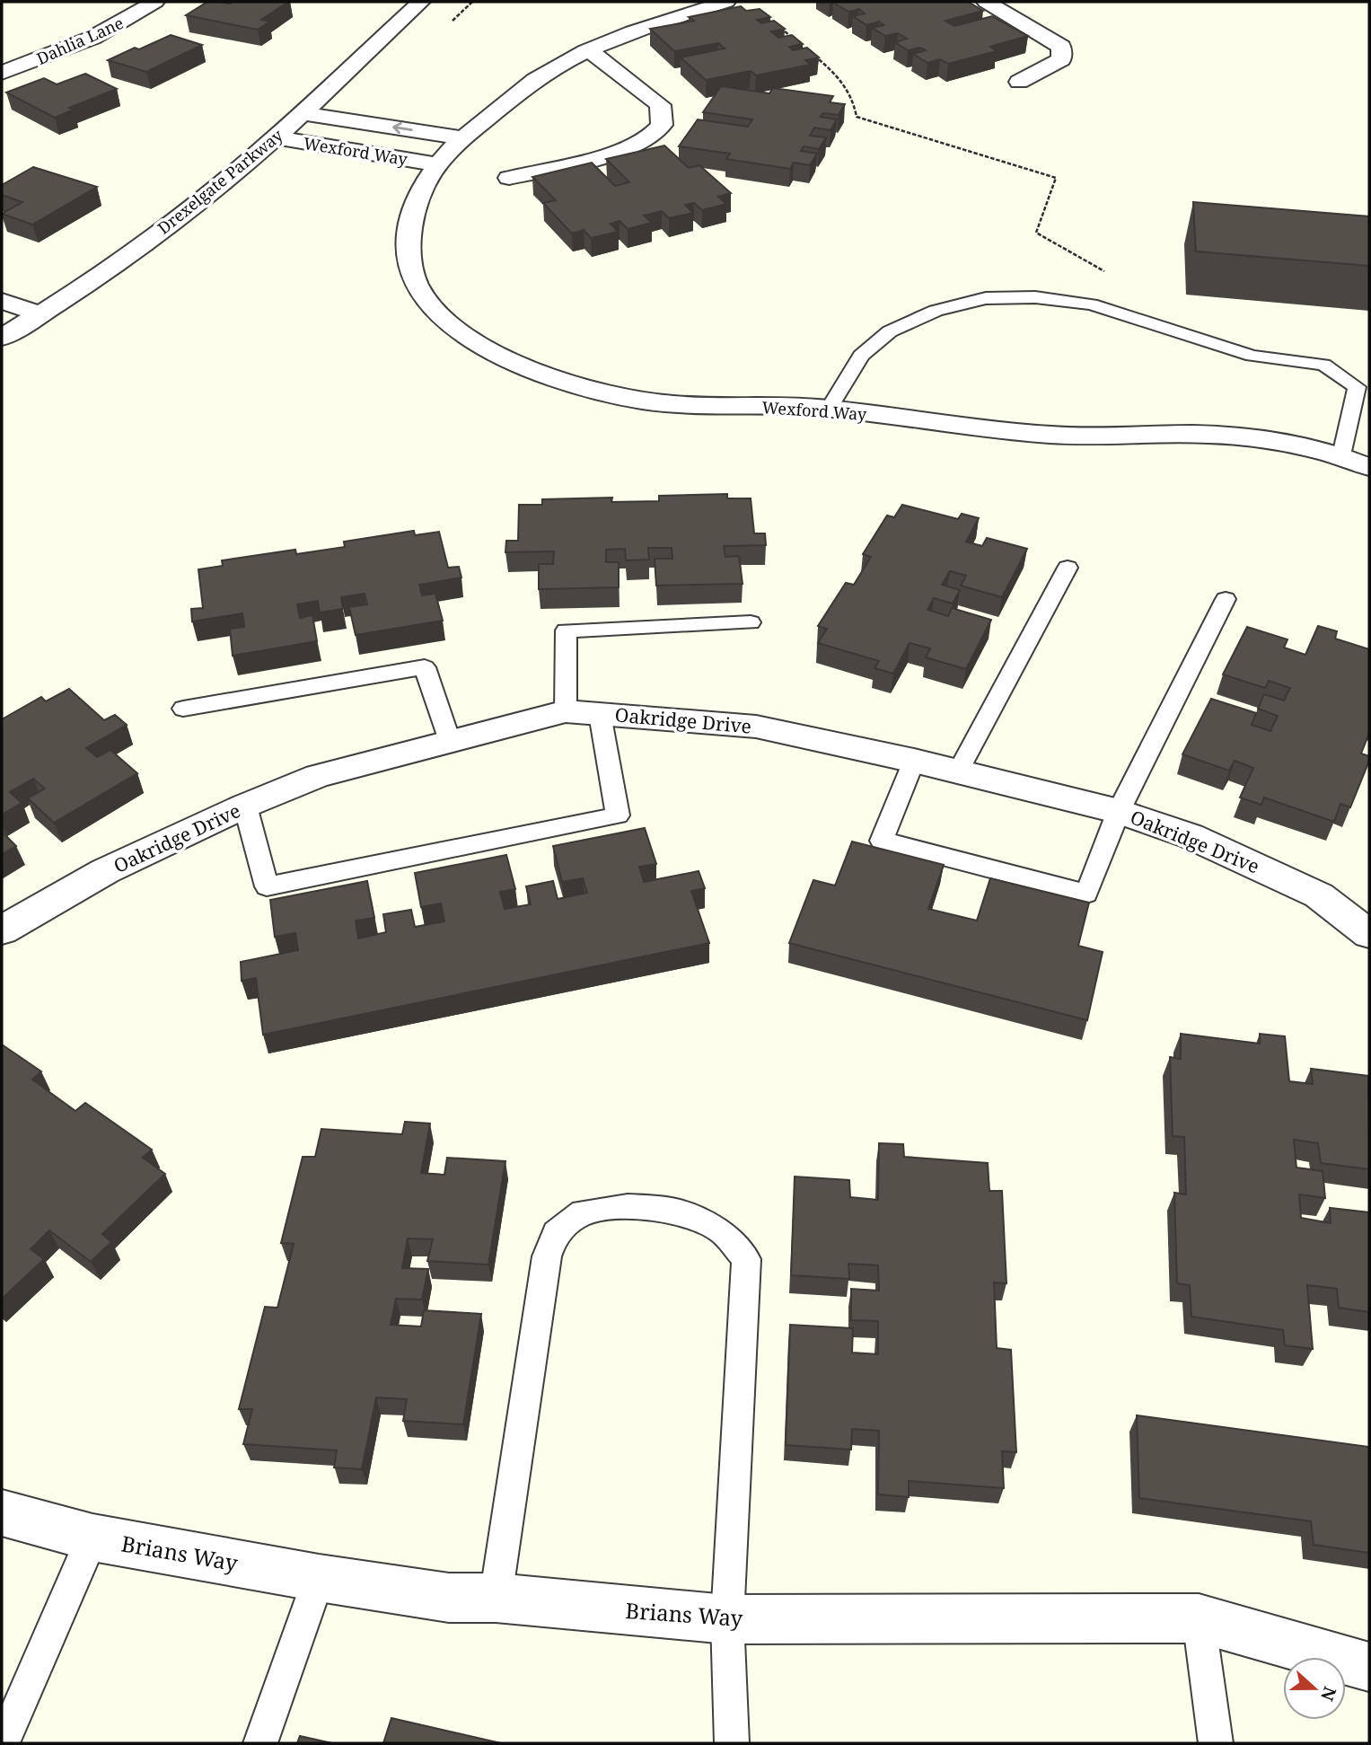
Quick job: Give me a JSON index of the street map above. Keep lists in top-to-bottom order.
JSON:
{
  "streets": {
    "street": [
      "Dahlia Lane",
      "Wexford Way",
      "Drexelgate Parkway",
      "Oakridge Drive",
      "Brians Way"
    ]
  },
  "crossings": [
    ["Wexford Way", "Drexelgate Parkway"]
  ],
  "north": "right"
}
